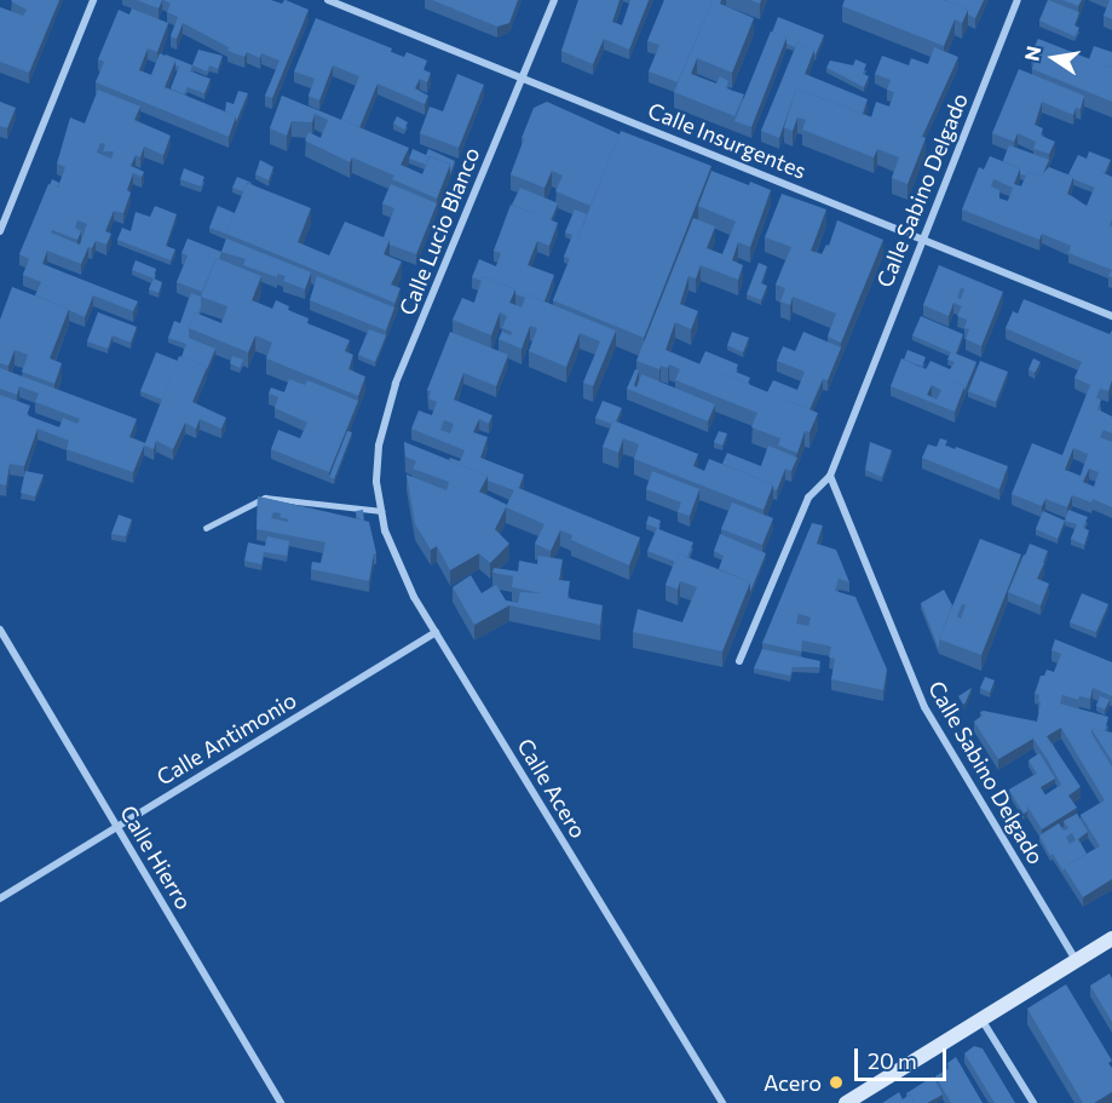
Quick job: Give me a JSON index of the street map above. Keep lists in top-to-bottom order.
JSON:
{
  "streets": {
    "street": [
      "Calle Insurgentes",
      "Calle Sabino Delgado",
      "Calle Lucio Blanco",
      "Calle Antimonio",
      "Calle Acero",
      "Calle Hierro"
    ]
  },
  "crossings": [
    ["Calle Insurgentes", "Calle Sabino Delgado"],
    ["Calle Insurgentes", "Calle Lucio Blanco"],
    ["Calle Lucio Blanco", "Calle Acero"],
    ["Calle Antimonio", "Calle Acero"],
    ["Calle Antimonio", "Calle Hierro"]
  ],
  "places": ["Acero"],
  "scale_bar": "20 m",
  "north": "left"
}
